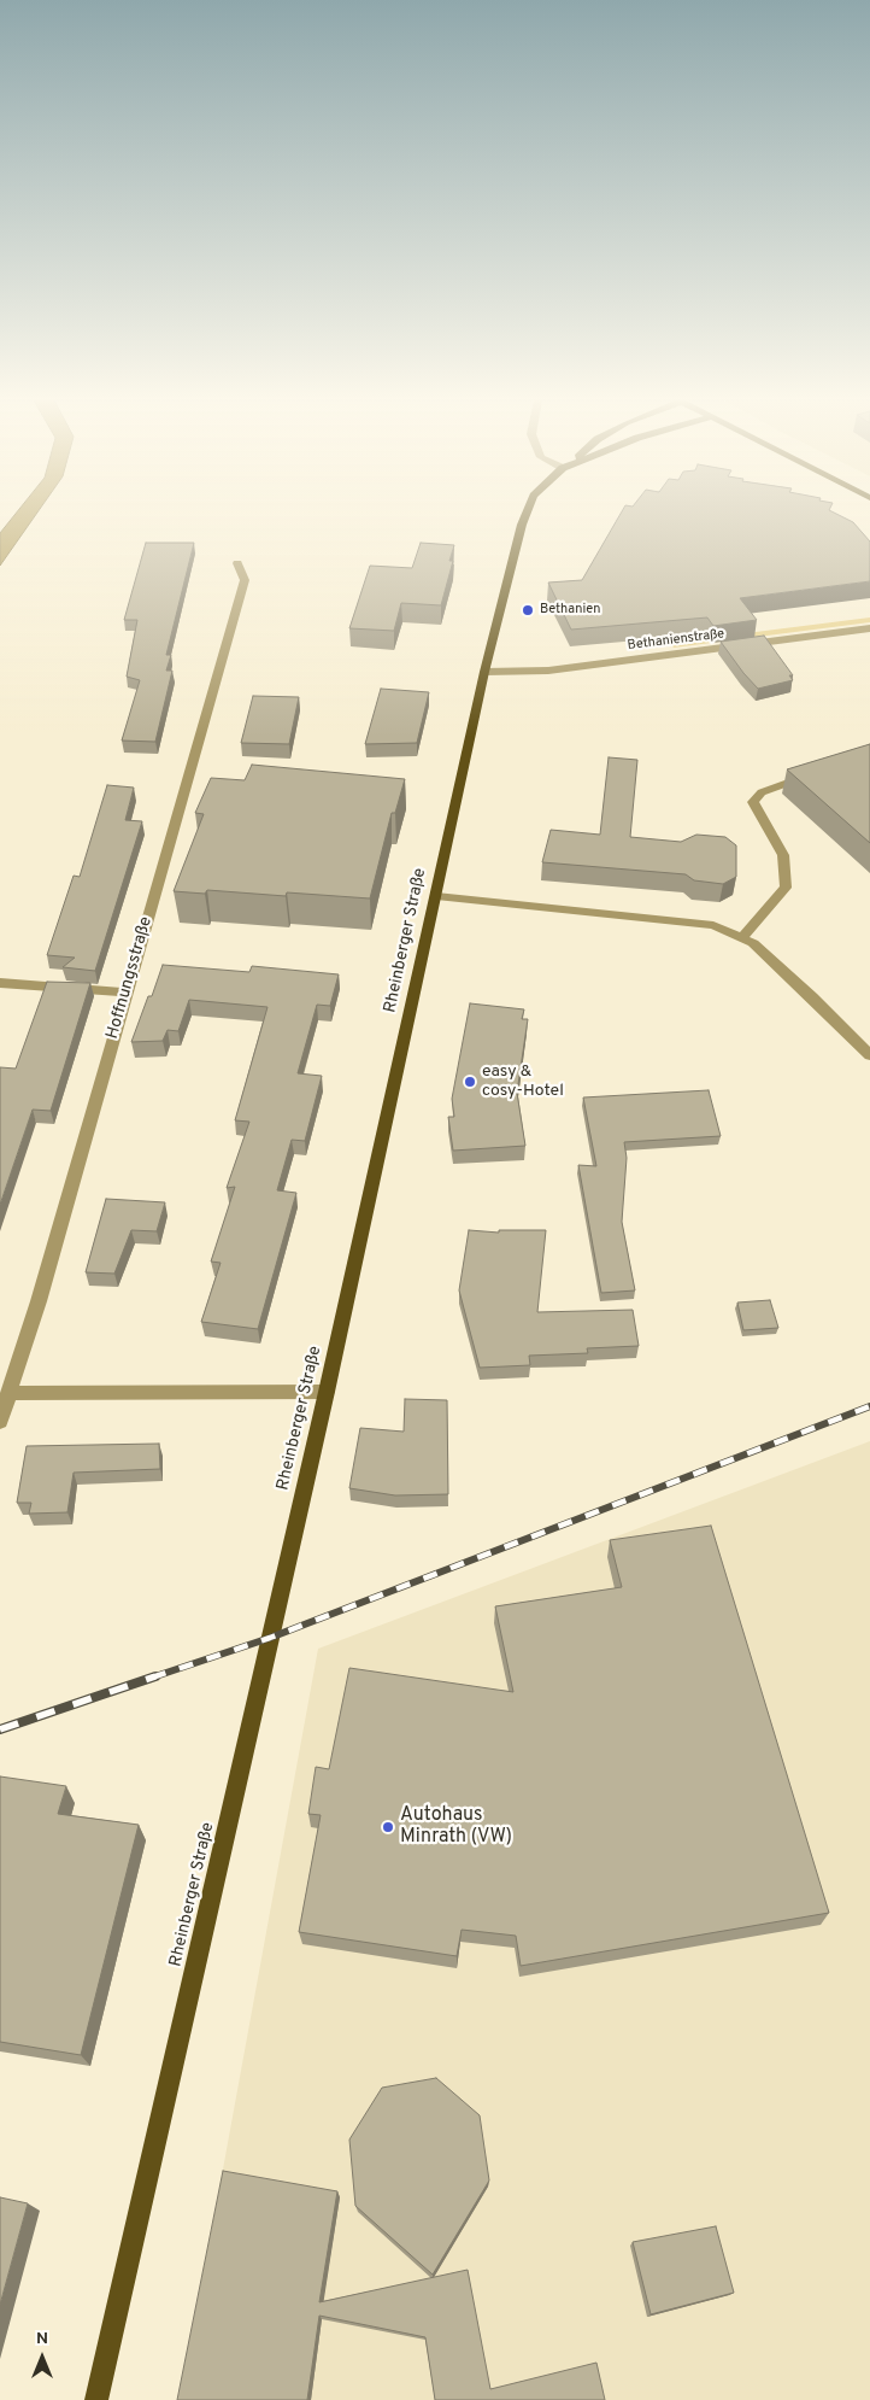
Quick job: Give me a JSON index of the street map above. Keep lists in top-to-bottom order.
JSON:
{
  "streets": {
    "main road": ["Rheinberger Straße"],
    "street": ["Bethanienstraße", "Hoffnungsstraße"]
  },
  "crossings": [
    ["Bethanienstraße", "Rheinberger Straße"]
  ],
  "places": ["Bethanien", "easy & cosy-Hotel", "Autohaus Minrath (VW)"],
  "north": "top"
}
